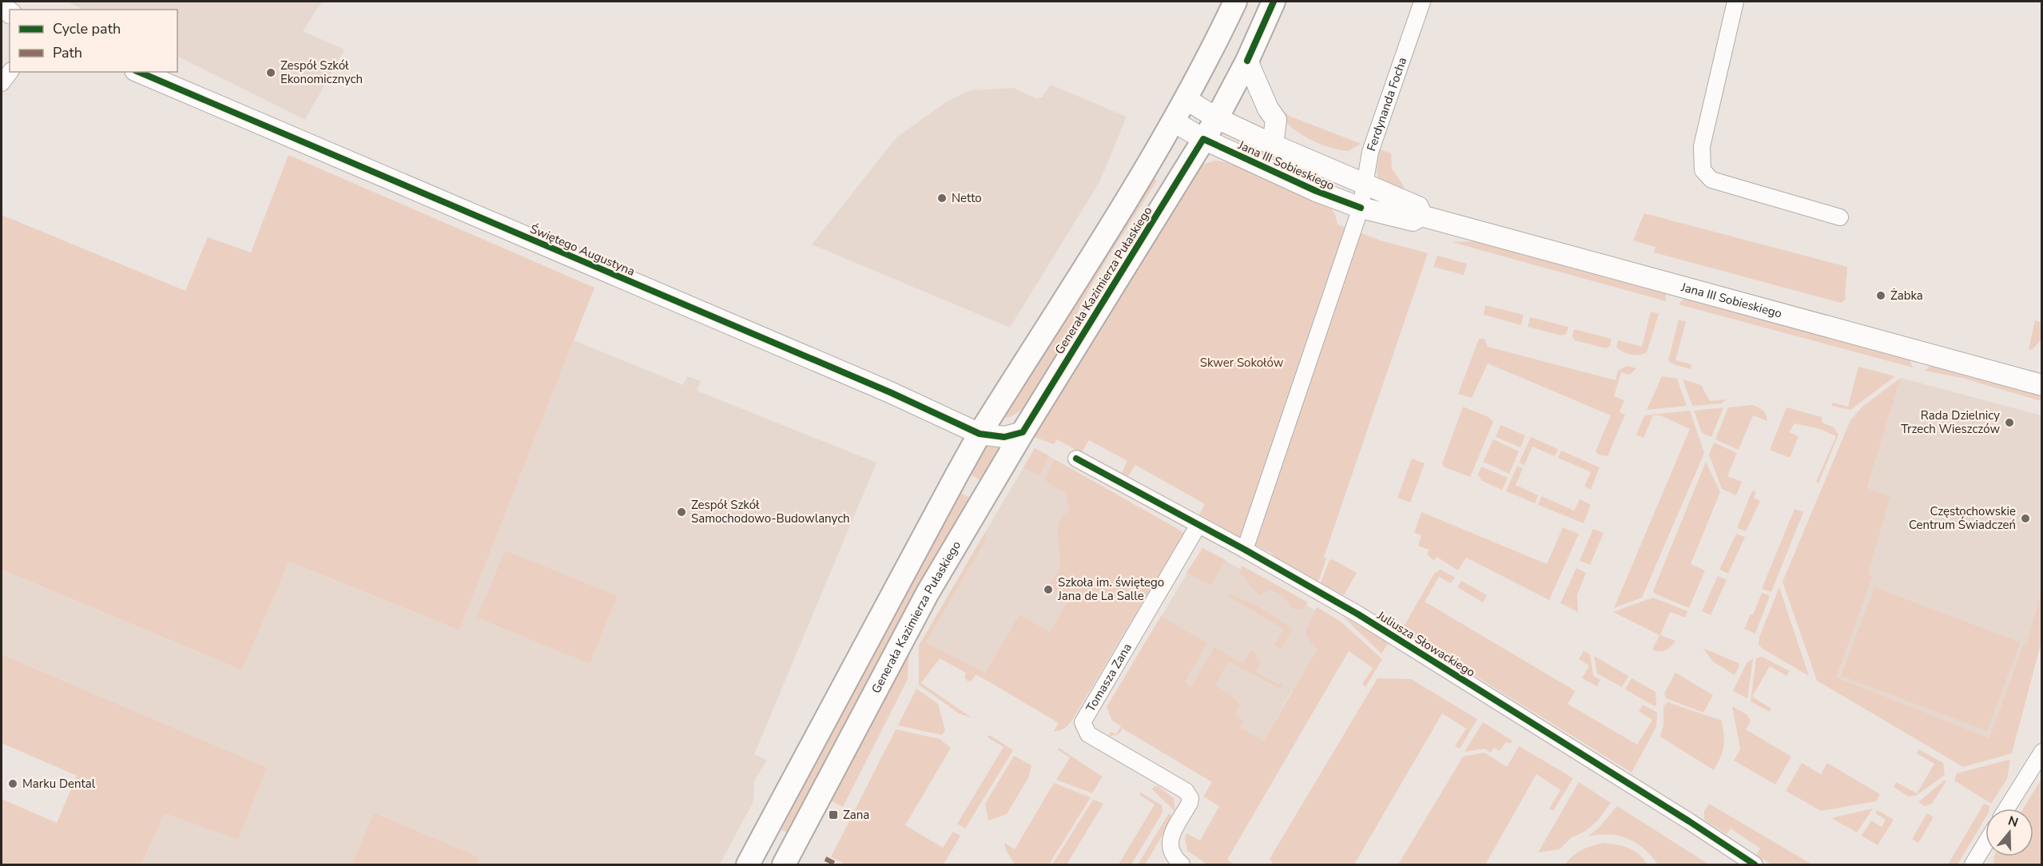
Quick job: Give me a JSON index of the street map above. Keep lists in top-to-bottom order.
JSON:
{
  "streets": {
    "main road": ["Generała Kazimierza Pułaskiego"],
    "street": [
      "Ferdynanda Focha",
      "Jana III Sobieskiego",
      "Świętego Augustyna",
      "Juliusza Słowackiego",
      "Tomasza Zana"
    ]
  },
  "crossings": [
    ["Ferdynanda Focha", "Jana III Sobieskiego"],
    ["Ferdynanda Focha", "Juliusza Słowackiego"],
    ["Jana III Sobieskiego", "Generała Kazimierza Pułaskiego"],
    ["Świętego Augustyna", "Generała Kazimierza Pułaskiego"],
    ["Juliusza Słowackiego", "Tomasza Zana"]
  ],
  "parks": ["Skwer Sokołów"],
  "places": {
    "other": [
      "Zespół Szkół Ekonomicznych",
      "Netto",
      "Żabka",
      "Rada Dzielnicy Trzech Wieszczów",
      "Zespół Szkół Samochodowo-Budowlanych",
      "Częstochowskie Centrum Świadczeń",
      "Szkoła im. świętego Jana de La Salle",
      "Marku Dental"
    ],
    "transit": ["Zana"]
  },
  "legend": ["Cycle path", "Path"],
  "north": "top"
}
